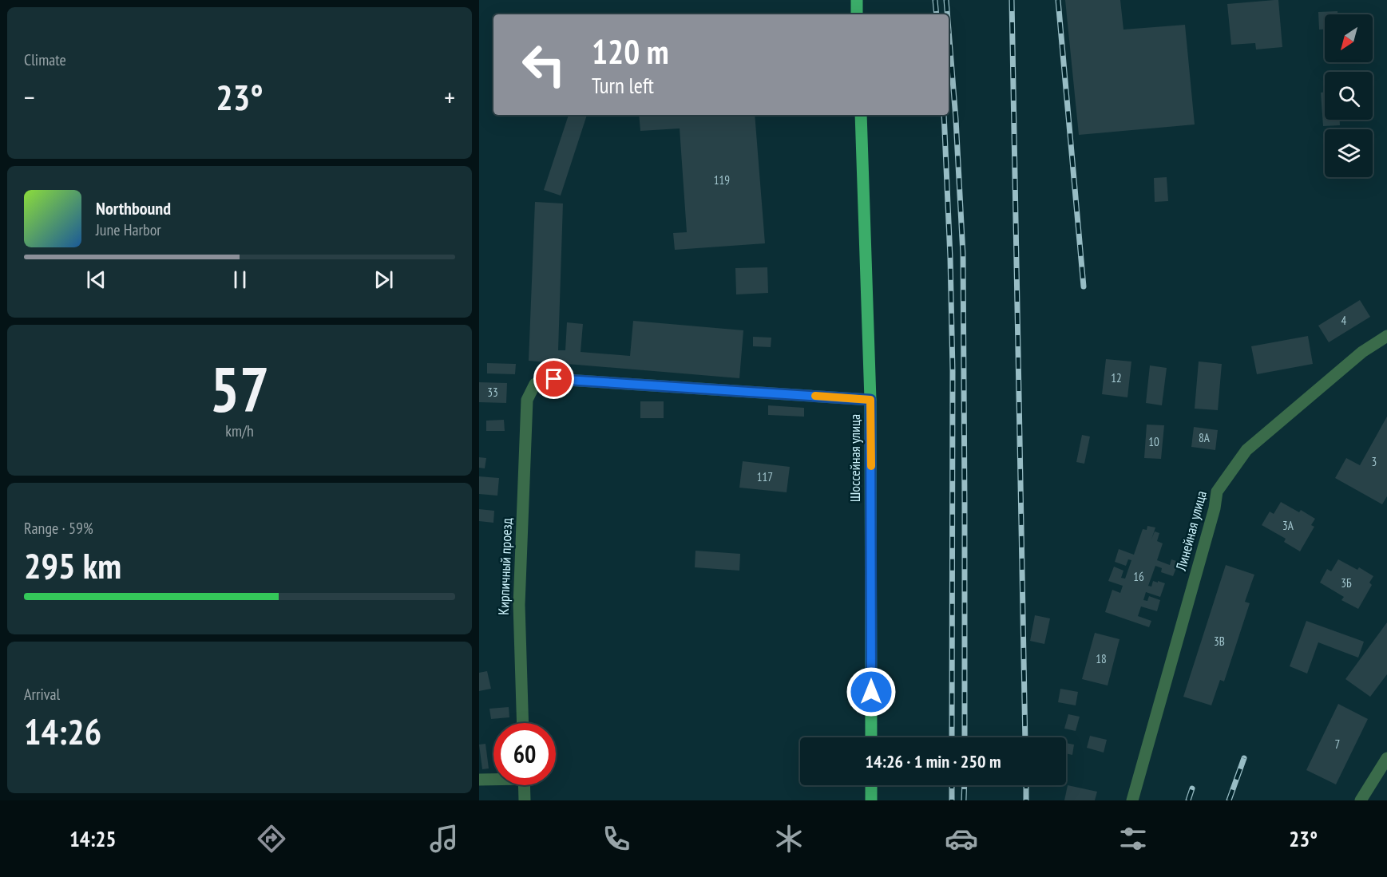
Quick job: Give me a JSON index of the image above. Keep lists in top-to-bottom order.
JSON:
{
  "streets": {
    "main road": ["Шоссейная улица"],
    "street": ["Линейная улица", "Кирпичный проезд"]
  },
  "crossings": [
    ["Шоссейная улица", "Кирпичный проезд"]
  ],
  "house_numbers": [
    "119",
    "4",
    "12",
    "33",
    "8А",
    "10",
    "3",
    "117",
    "3А",
    "16",
    "3Б",
    "3В",
    "18",
    "7"
  ],
  "north": "bottom left",
  "page": {
    "tile": [
      "Climate",
      ["57", "km/h"],
      ["Range · 59%", "295 km"],
      ["Arrival", "14:26"]
    ],
    "turn": ["120 m", "Turn left"],
    "heat": ["−", "23°", "+"],
    "song": ["Northbound", "June Harbor"],
    "limit": "60",
    "trip": "14:26 · 1 min · 250 m",
    "tabs": ["14:25", "23°"]
  }
}
